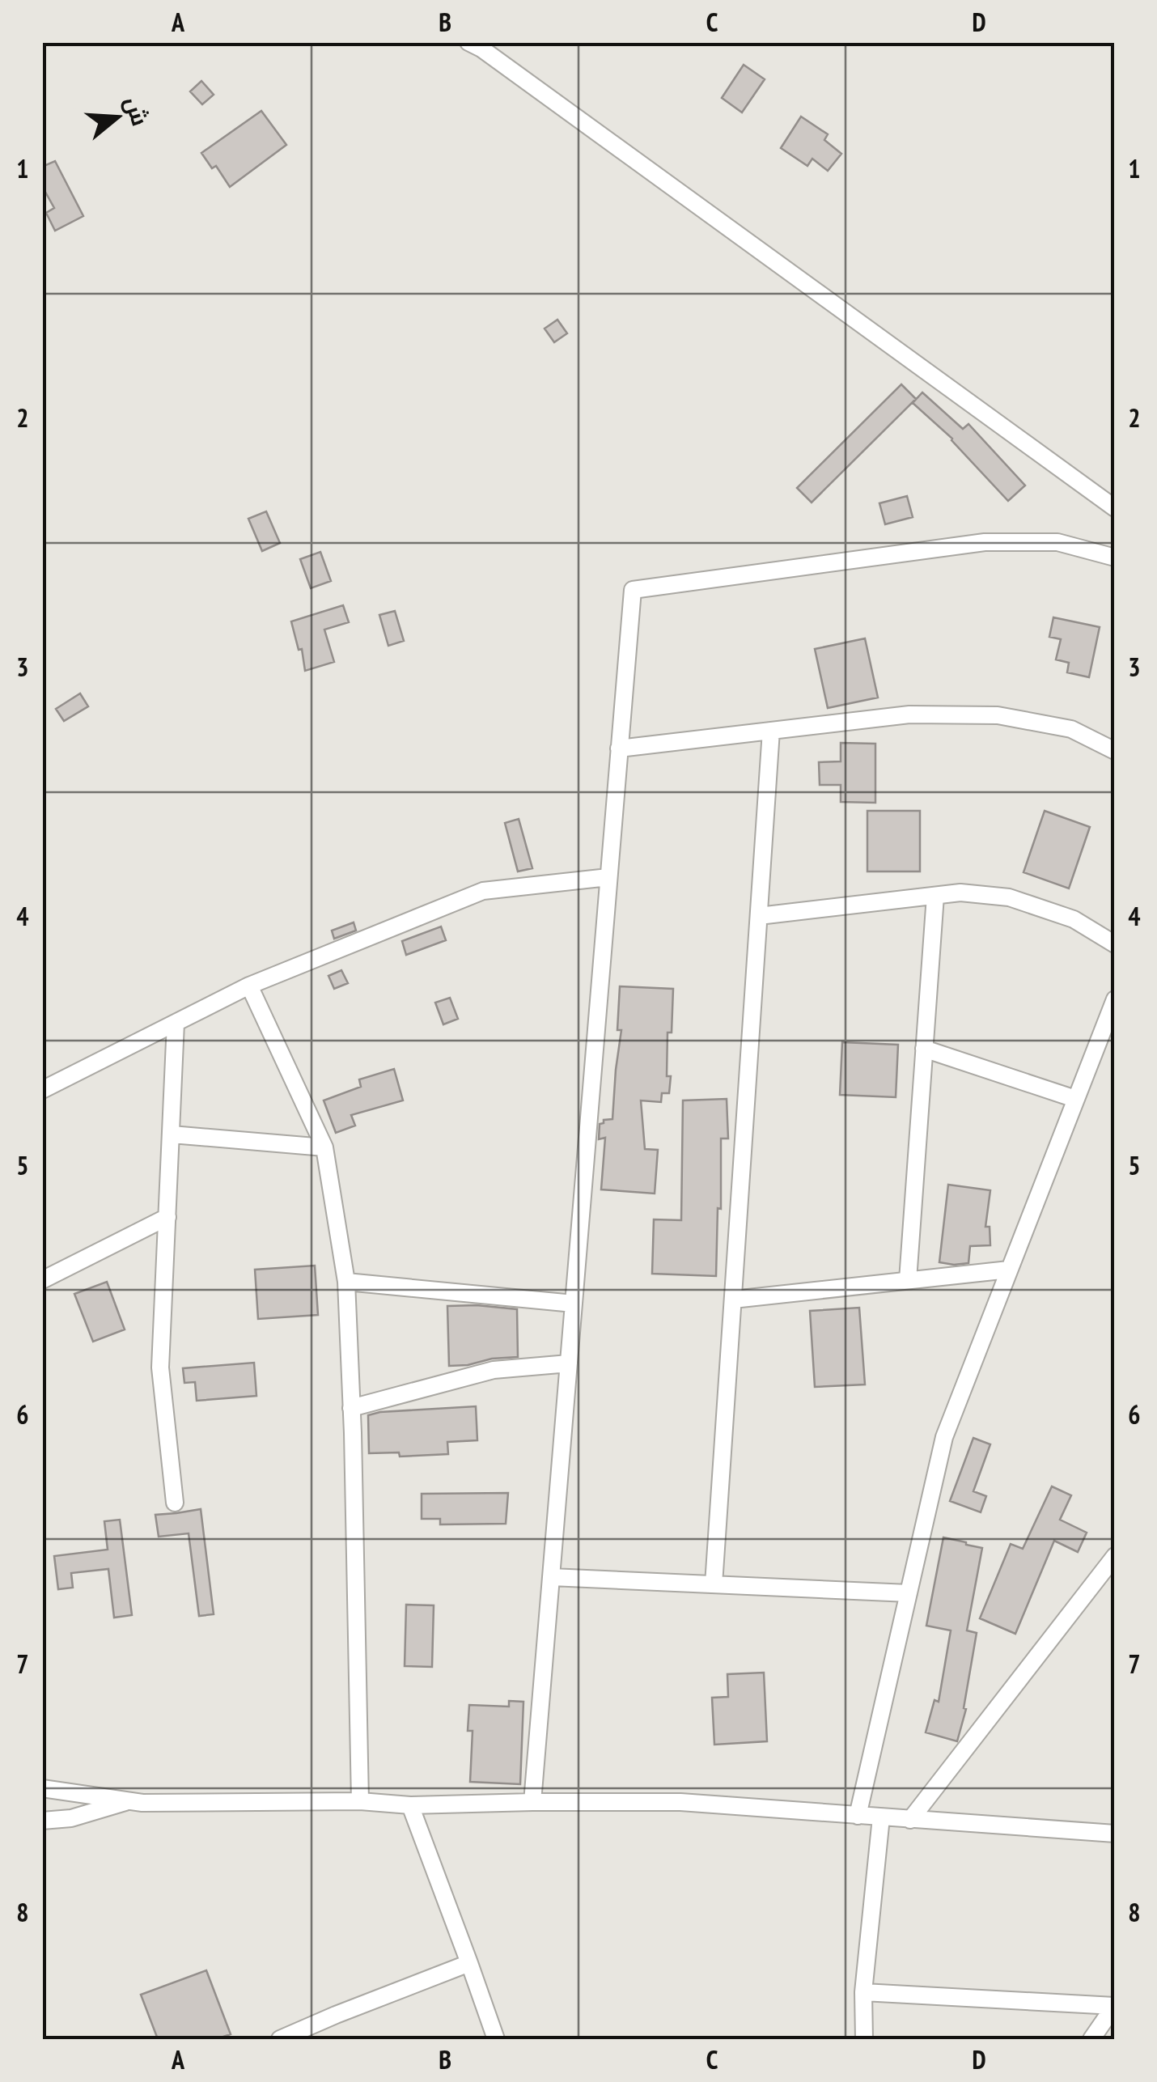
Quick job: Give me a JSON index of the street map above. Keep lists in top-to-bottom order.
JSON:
{
  "north": "right",
  "grid": {
    "columns": [
      "A",
      "B",
      "C",
      "D"
    ],
    "rows": [
      "1",
      "2",
      "3",
      "4",
      "5",
      "6",
      "7",
      "8"
    ]
  }
}
